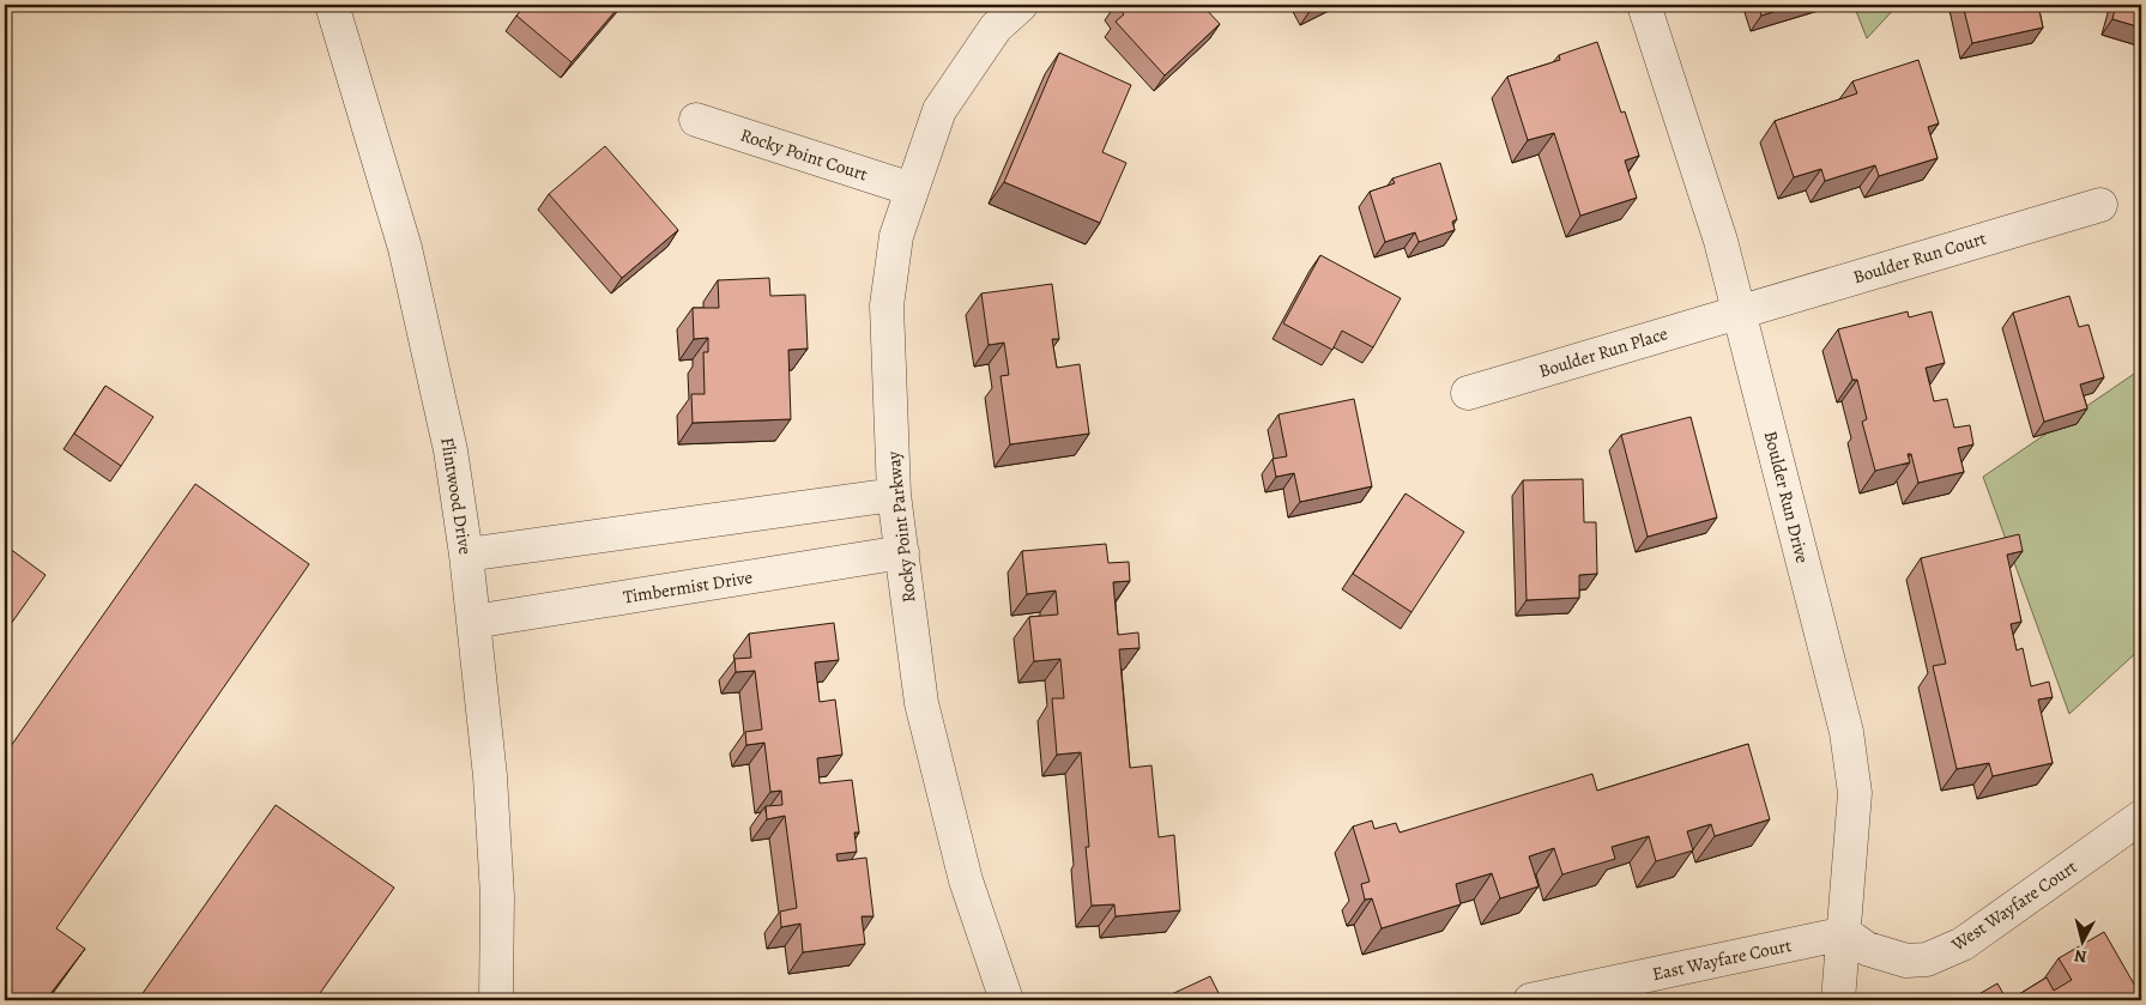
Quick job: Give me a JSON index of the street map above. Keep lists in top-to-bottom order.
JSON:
{
  "streets": {
    "street": [
      "Rocky Point Court",
      "Boulder Run Court",
      "Boulder Run Place",
      "Flintwood Drive",
      "Boulder Run Drive",
      "Rocky Point Parkway",
      "Timbermist Drive",
      "West Wayfare Court",
      "East Wayfare Court"
    ]
  },
  "crossings": [
    ["Rocky Point Court", "Rocky Point Parkway"],
    ["Boulder Run Court", "Boulder Run Place"],
    ["Boulder Run Court", "Boulder Run Drive"],
    ["Boulder Run Place", "Boulder Run Drive"],
    ["Flintwood Drive", "Timbermist Drive"],
    ["Boulder Run Drive", "West Wayfare Court"],
    ["Boulder Run Drive", "East Wayfare Court"],
    ["Rocky Point Parkway", "Timbermist Drive"],
    ["West Wayfare Court", "East Wayfare Court"]
  ],
  "north": "bottom"
}
